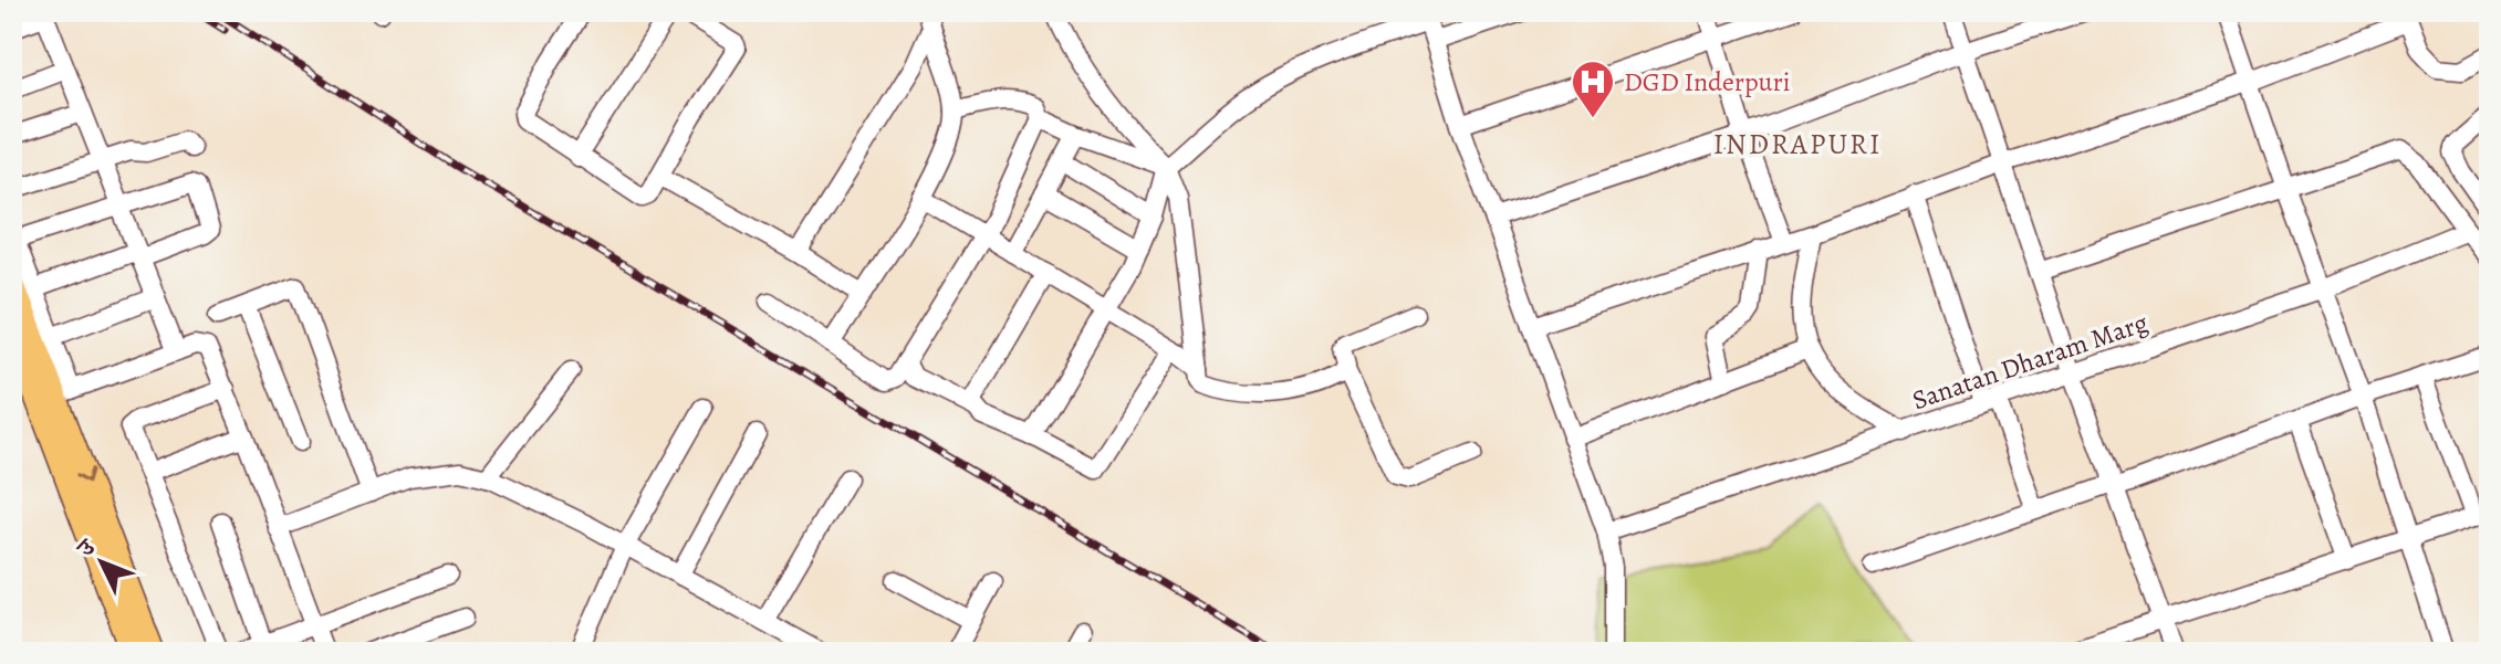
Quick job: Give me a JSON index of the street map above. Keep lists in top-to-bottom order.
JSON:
{
  "streets": {
    "street": ["Sanatan Dharam Marg"]
  },
  "districts": ["INDRAPURI"],
  "places": {
    "hospital": ["DGD Inderpuri"]
  },
  "north": "top left"
}
